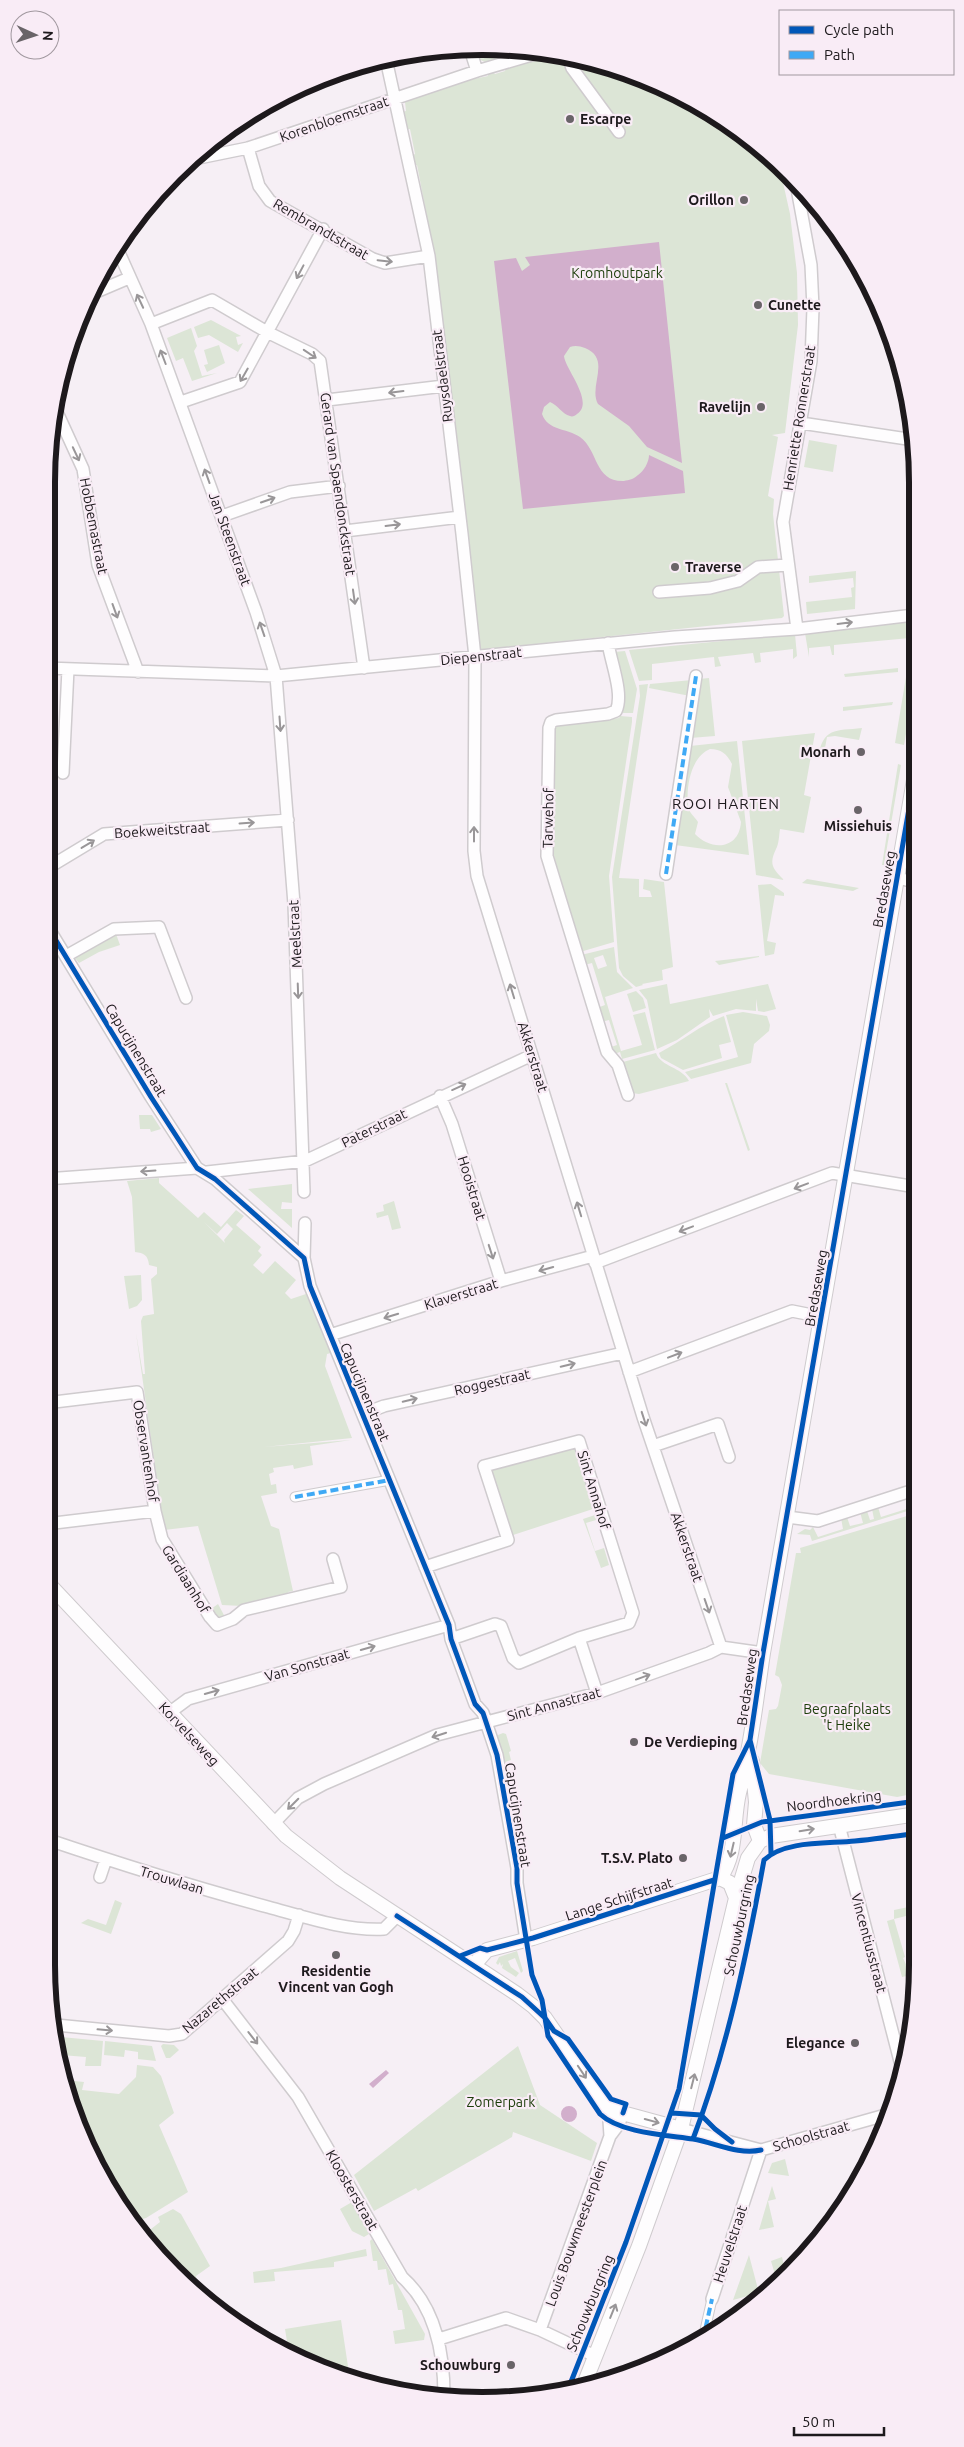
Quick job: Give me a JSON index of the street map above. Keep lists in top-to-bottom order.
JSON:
{
  "streets": {
    "street": [
      "Korenbloemstraat",
      "Rembrandtstraat",
      "Ruysdaelstraat",
      "Henriette Ronnerstraat",
      "Gerard van Spaendonckstraat",
      "Hobbemastraat",
      "Jan Steenstraat",
      "Diepenstraat",
      "Tarwehof",
      "Boekweitstraat",
      "Bredaseweg",
      "Meelstraat",
      "Capucijnenstraat",
      "Akkerstraat",
      "Paterstraat",
      "Hooistraat",
      "Klaverstraat",
      "Roggestraat",
      "Observantenhof",
      "Sint Annahof",
      "Gardiaanhof",
      "Van Sonstraat",
      "Sint Annastraat",
      "Korvelseweg",
      "Noordhoekring",
      "Trouwlaan",
      "Lange Schijfstraat",
      "Schouwburgring",
      "Vincentiusstraat",
      "Nazarethstraat",
      "Schoolstraat",
      "Kloosterstraat",
      "Louis Bouwmeesterplein",
      "Heuvelstraat"
    ]
  },
  "crossings": [
    ["Korenbloemstraat", "Rembrandtstraat"],
    ["Korenbloemstraat", "Ruysdaelstraat"],
    ["Rembrandtstraat", "Ruysdaelstraat"],
    ["Ruysdaelstraat", "Diepenstraat"],
    ["Ruysdaelstraat", "Akkerstraat"],
    ["Henriette Ronnerstraat", "Diepenstraat"],
    ["Gerard van Spaendonckstraat", "Diepenstraat"],
    ["Hobbemastraat", "Diepenstraat"],
    ["Jan Steenstraat", "Diepenstraat"],
    ["Jan Steenstraat", "Meelstraat"],
    ["Diepenstraat", "Tarwehof"],
    ["Diepenstraat", "Meelstraat"],
    ["Diepenstraat", "Akkerstraat"],
    ["Boekweitstraat", "Meelstraat"],
    ["Bredaseweg", "Klaverstraat"],
    ["Bredaseweg", "Noordhoekring"],
    ["Bredaseweg", "Schouwburgring"],
    ["Meelstraat", "Paterstraat"],
    ["Capucijnenstraat", "Paterstraat"],
    ["Capucijnenstraat", "Klaverstraat"],
    ["Capucijnenstraat", "Roggestraat"],
    ["Capucijnenstraat", "Sint Annahof"],
    ["Capucijnenstraat", "Van Sonstraat"],
    ["Capucijnenstraat", "Sint Annastraat"],
    ["Capucijnenstraat", "Lange Schijfstraat"],
    ["Akkerstraat", "Paterstraat"],
    ["Akkerstraat", "Klaverstraat"],
    ["Akkerstraat", "Roggestraat"],
    ["Akkerstraat", "Sint Annastraat"],
    ["Paterstraat", "Hooistraat"],
    ["Hooistraat", "Klaverstraat"],
    ["Observantenhof", "Gardiaanhof"],
    ["Van Sonstraat", "Korvelseweg"],
    ["Sint Annastraat", "Korvelseweg"],
    ["Korvelseweg", "Trouwlaan"],
    ["Korvelseweg", "Lange Schijfstraat"],
    ["Korvelseweg", "Louis Bouwmeesterplein"],
    ["Noordhoekring", "Schouwburgring"],
    ["Noordhoekring", "Vincentiusstraat"],
    ["Trouwlaan", "Nazarethstraat"],
    ["Lange Schijfstraat", "Schouwburgring"],
    ["Schouwburgring", "Schoolstraat"],
    ["Nazarethstraat", "Kloosterstraat"],
    ["Schoolstraat", "Heuvelstraat"]
  ],
  "one_way": [
    "Rembrandtstraat",
    "Gerard van Spaendonckstraat",
    "Hobbemastraat",
    "Jan Steenstraat",
    "Boekweitstraat",
    "Meelstraat",
    "Hooistraat",
    "Klaverstraat",
    "Roggestraat",
    "Van Sonstraat",
    "Noordhoekring",
    "Nazarethstraat",
    "Kloosterstraat"
  ],
  "districts": ["ROOI HARTEN"],
  "parks": ["Kromhoutpark", "Begraafplaats 't Heike", "Zomerpark"],
  "places": [
    "Escarpe",
    "Orillon",
    "Cunette",
    "Ravelijn",
    "Traverse",
    "Monarh",
    "Missiehuis",
    "De Verdieping",
    "T.S.V. Plato",
    "Residentie Vincent van Gogh",
    "Elegance",
    "Schouwburg"
  ],
  "legend": ["Cycle path", "Path"],
  "scale_bar": "50 m",
  "north": "right"
}
